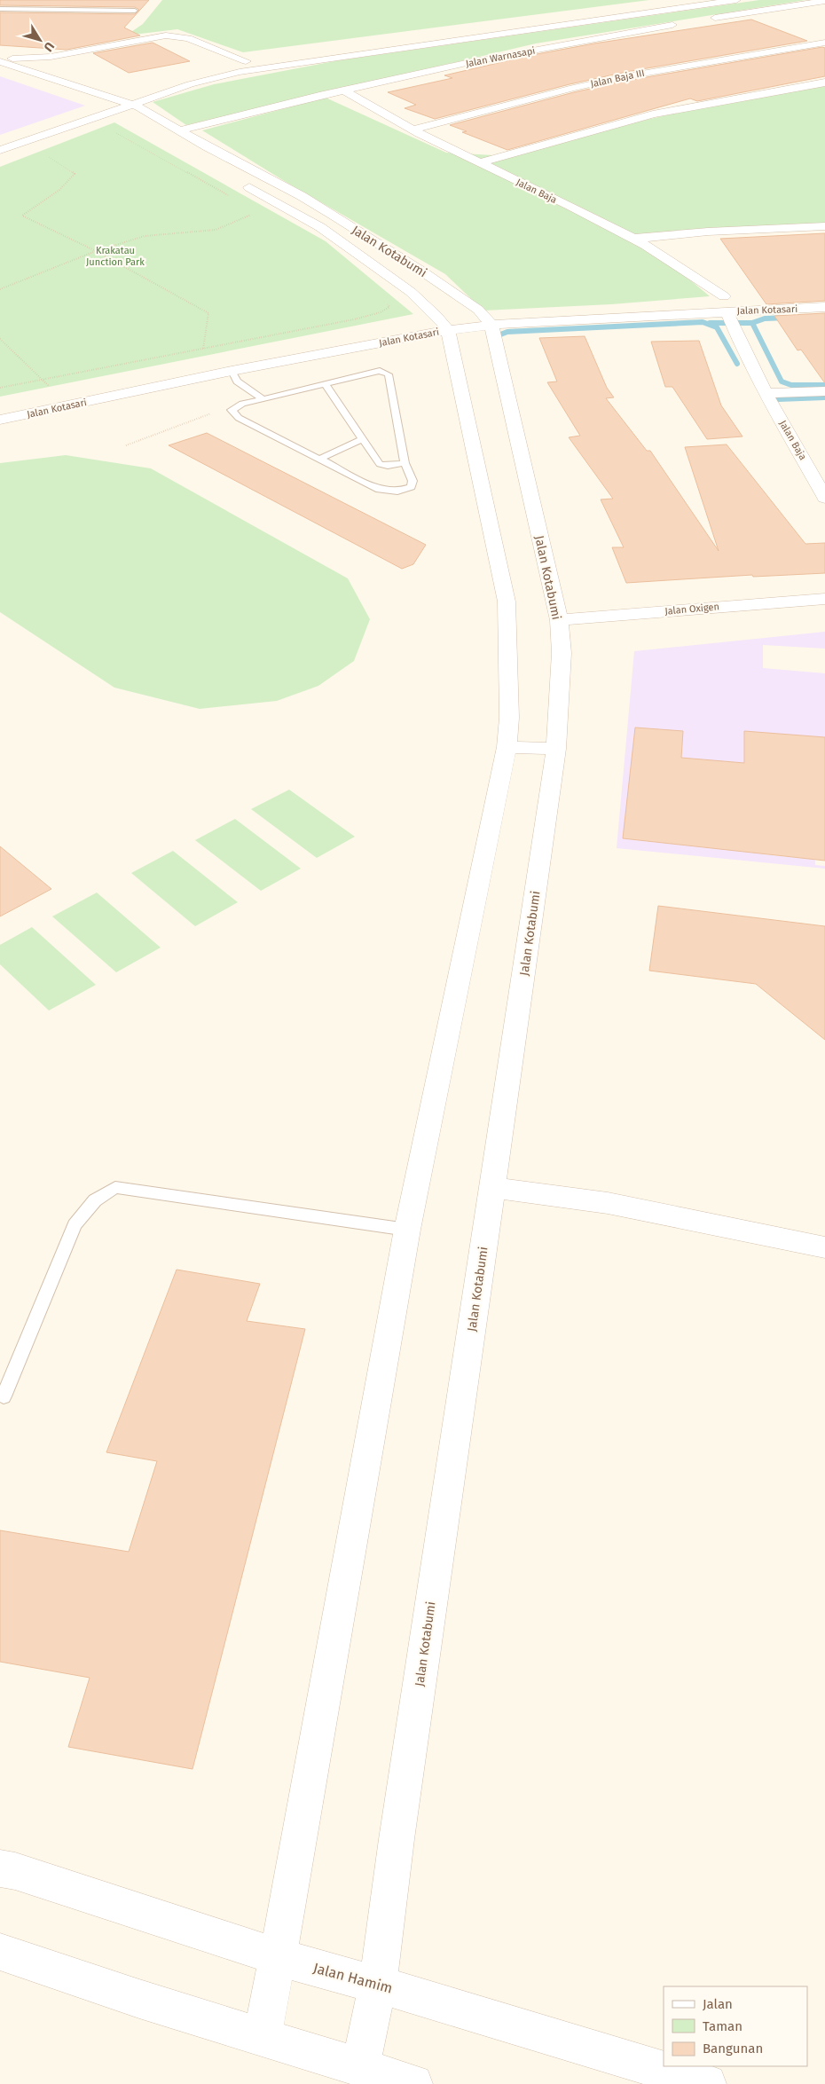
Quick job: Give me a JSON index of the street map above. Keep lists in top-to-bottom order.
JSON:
{
  "streets": {
    "street": [
      "Jalan Warnasapi",
      "Jalan Baja III",
      "Jalan Baja",
      "Jalan Kotabumi",
      "Jalan Kotasari",
      "Jalan Oxigen",
      "Jalan Hamim"
    ]
  },
  "crossings": [
    ["Jalan Warnasapi", "Jalan Baja"],
    ["Jalan Warnasapi", "Jalan Kotabumi"],
    ["Jalan Baja III", "Jalan Baja"],
    ["Jalan Baja", "Jalan Kotasari"],
    ["Jalan Kotabumi", "Jalan Kotasari"],
    ["Jalan Kotabumi", "Jalan Oxigen"],
    ["Jalan Kotabumi", "Jalan Hamim"]
  ],
  "parks": ["Krakatau Junction Park"],
  "legend": ["Jalan", "Taman", "Bangunan"],
  "north": "bottom right"
}
